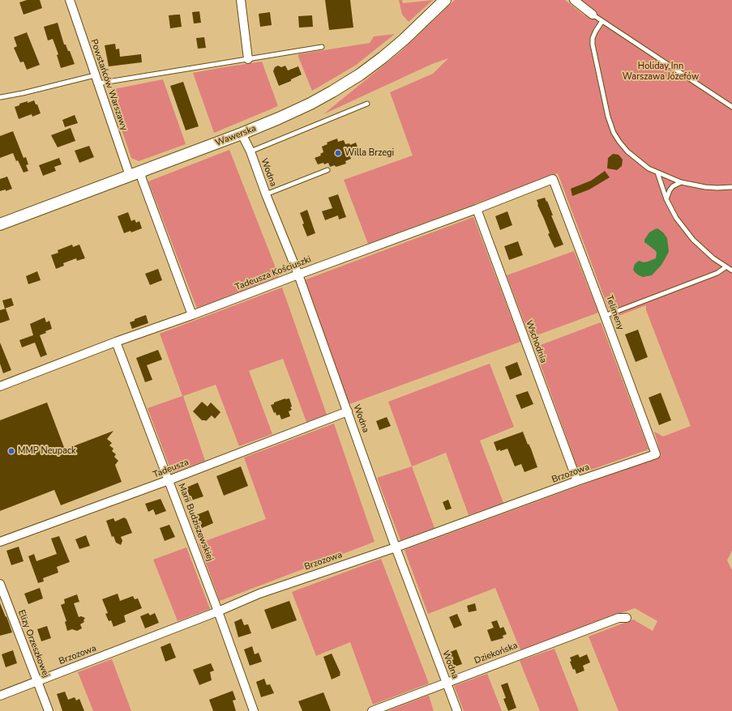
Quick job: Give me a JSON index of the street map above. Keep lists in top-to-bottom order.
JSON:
{
  "streets": {
    "main road": ["Wawerska"],
    "street": [
      "Powstańców Warszawy",
      "Wodna",
      "Tadeusza Kościuszki",
      "Telimeny",
      "Wschodnia",
      "Tadeusza",
      "Brzozowa",
      "Marii Budziszewskiej",
      "Elizy Orzeszkowej",
      "Dziekońska"
    ]
  },
  "crossings": [
    ["Powstańców Warszawy", "Wawerska"],
    ["Wawerska", "Wodna"],
    ["Wodna", "Tadeusza Kościuszki"],
    ["Wodna", "Tadeusza"],
    ["Wodna", "Brzozowa"],
    ["Wodna", "Dziekońska"],
    ["Tadeusza Kościuszki", "Telimeny"],
    ["Tadeusza Kościuszki", "Wschodnia"],
    ["Tadeusza Kościuszki", "Marii Budziszewskiej"],
    ["Telimeny", "Brzozowa"],
    ["Wschodnia", "Brzozowa"],
    ["Tadeusza", "Marii Budziszewskiej"],
    ["Brzozowa", "Marii Budziszewskiej"],
    ["Brzozowa", "Elizy Orzeszkowej"]
  ],
  "parks": ["Holiday Inn Warszawa Józefów"],
  "places": ["Willa Brzegi", "MMP Neupack"]
}
